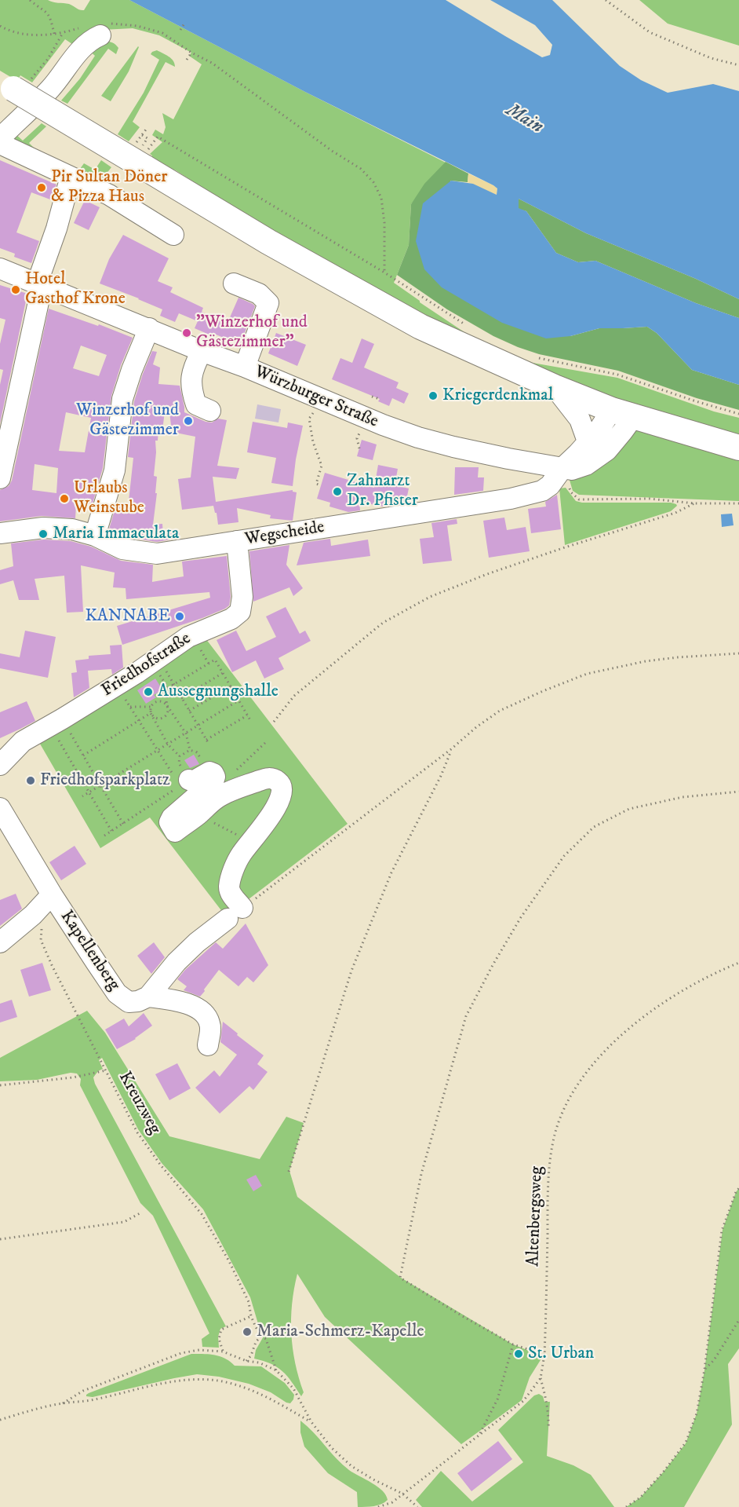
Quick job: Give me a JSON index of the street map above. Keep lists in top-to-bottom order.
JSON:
{
  "streets": {
    "street": [
      "Würzburger Straße",
      "Wegscheide",
      "Friedhofstraße",
      "Kapellenberg"
    ],
    "path": ["Kreuzweg", "Altenbergsweg"]
  },
  "crossings": [
    ["Würzburger Straße", "Wegscheide"],
    ["Wegscheide", "Friedhofstraße"],
    ["Kapellenberg", "Kreuzweg"]
  ],
  "water": ["Main"],
  "places": [
    "Pir Sultan Döner & Pizza Haus",
    "Hotel Gasthof Krone",
    "\"Winzerhof und Gästezimmer\"",
    "Kriegerdenkmal",
    "Winzerhof und Gästezimmer",
    "Zahnarzt Dr. Pfister",
    "Urlaubs Weinstube",
    "Maria Immaculata",
    "KANNABE",
    "Aussegnungshalle",
    "Friedhofsparkplatz",
    "Maria-Schmerz-Kapelle",
    "St. Urban"
  ]
}
